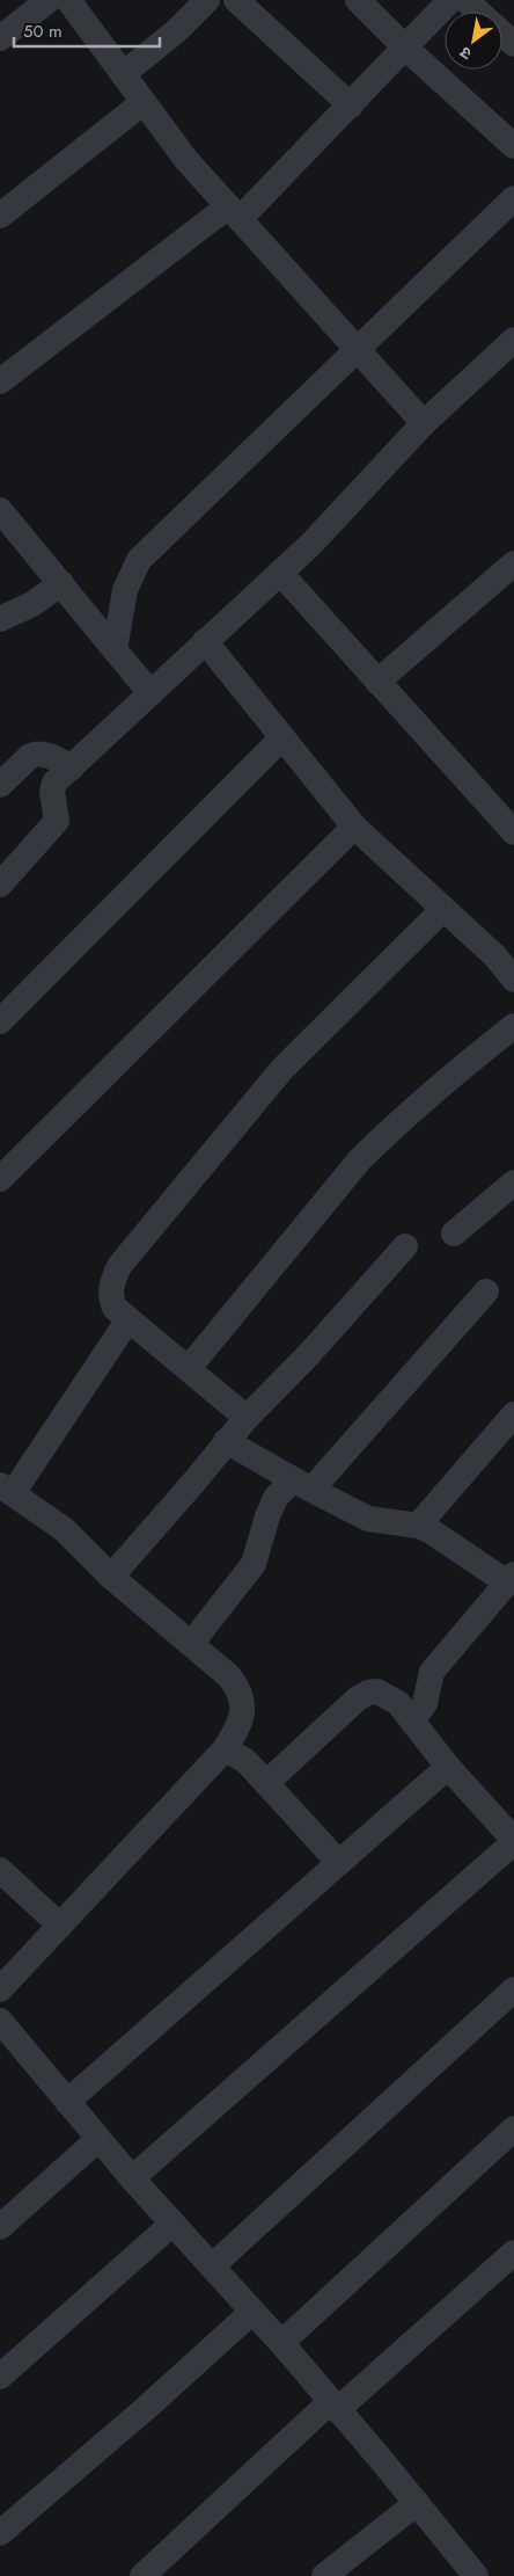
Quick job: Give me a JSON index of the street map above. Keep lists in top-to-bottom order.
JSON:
{
  "scale_bar": "50 m",
  "north": "bottom left"
}
